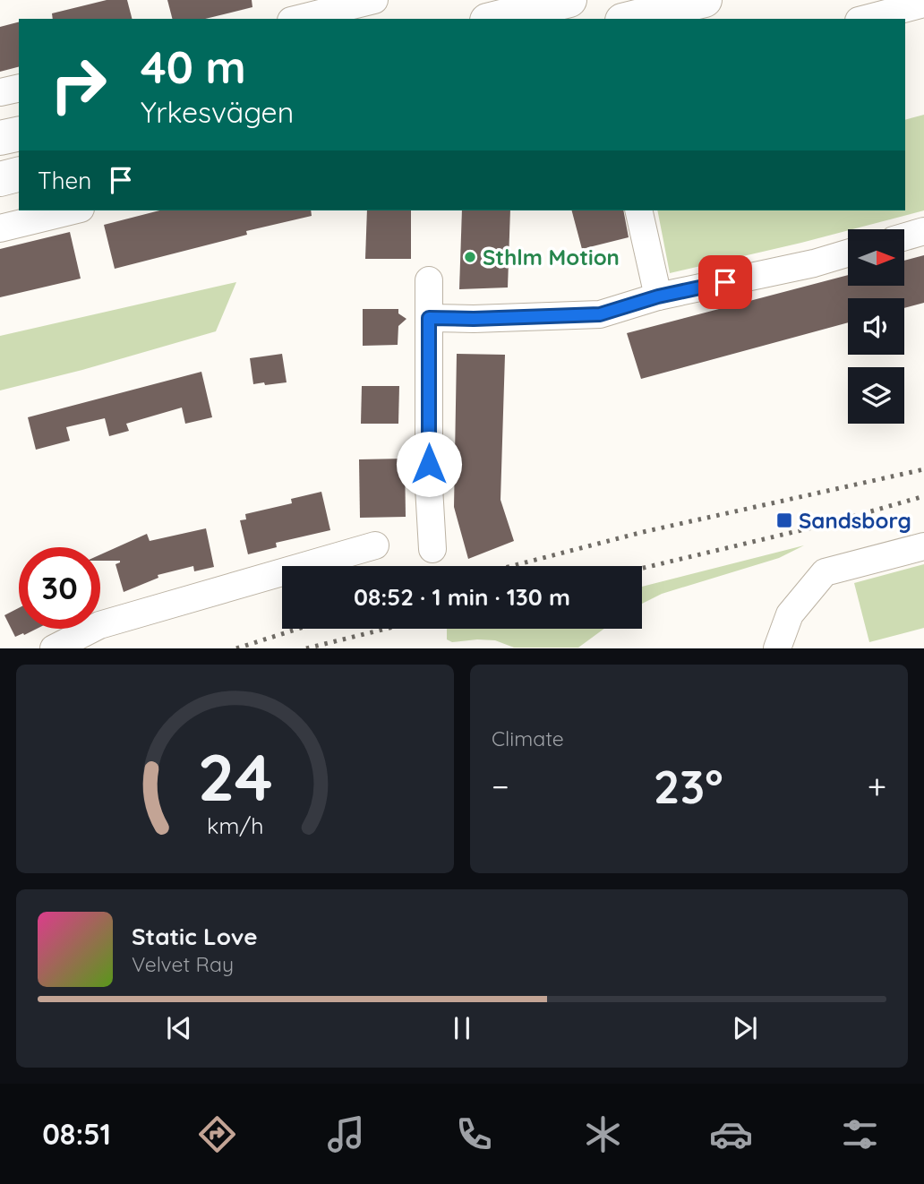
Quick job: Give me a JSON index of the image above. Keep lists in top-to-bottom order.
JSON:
{
  "places": {
    "other": ["Sthlm Motion"],
    "transit": ["Sandsborg"]
  },
  "north": "right",
  "page": {
    "turn": ["40 m", "Yrkesvägen"],
    "then": "Then",
    "limit": "30",
    "trip": "08:52 · 1 min · 130 m",
    "tile": "Climate",
    "heat": ["−", "23°", "+"],
    "song": ["Static Love", "Velvet Ray"],
    "tabs": "08:51",
    "gauge": ["24", "km/h"]
  }
}
